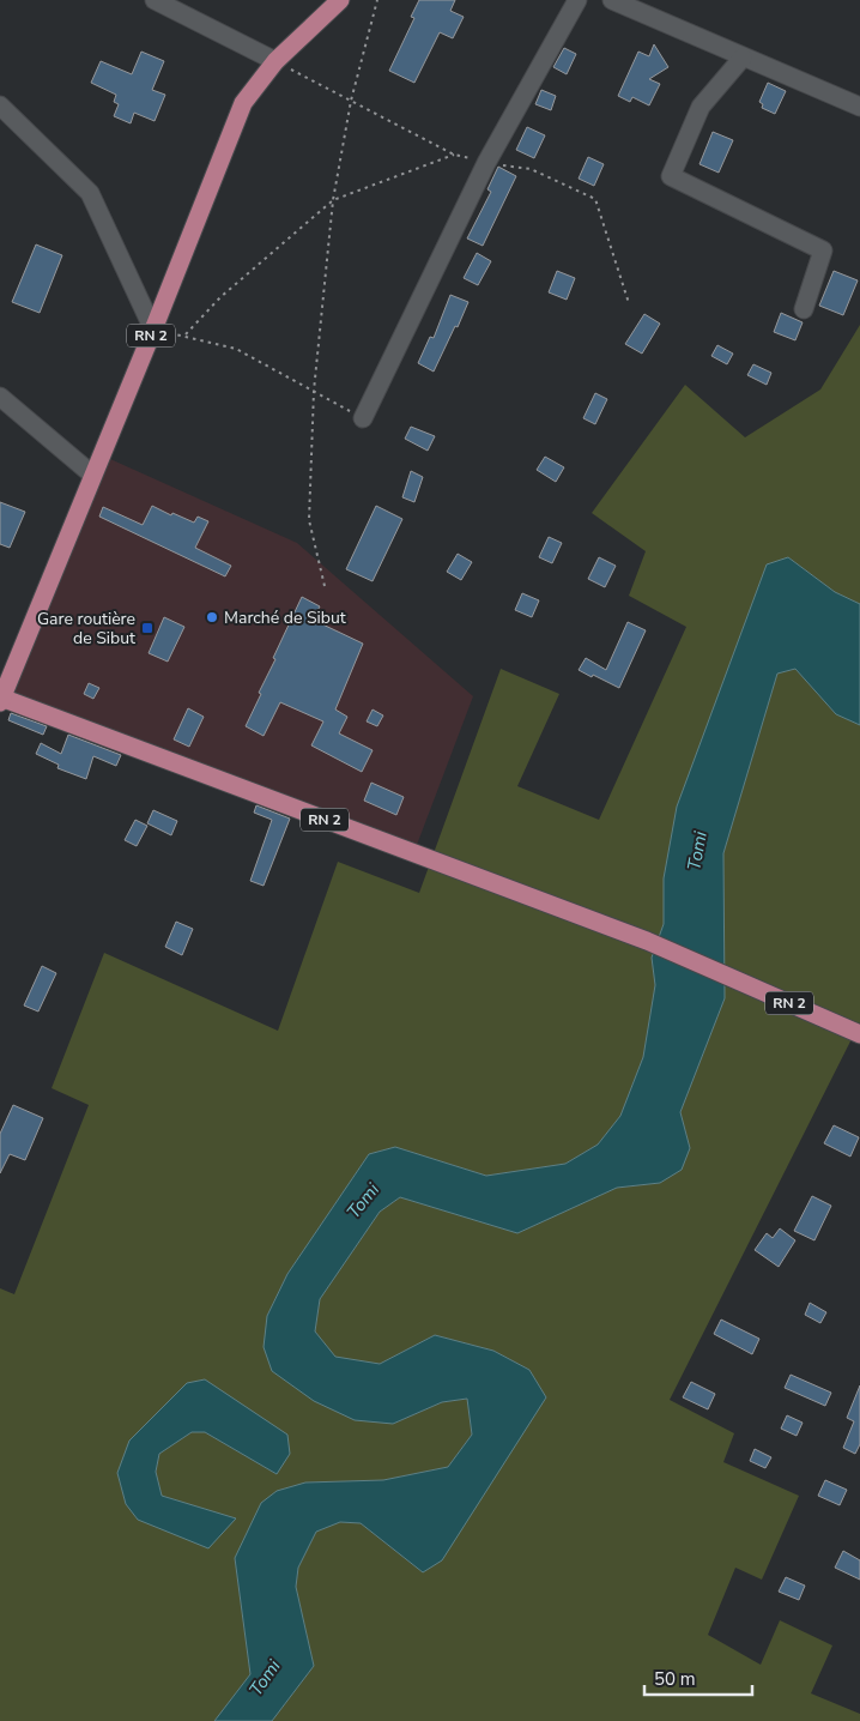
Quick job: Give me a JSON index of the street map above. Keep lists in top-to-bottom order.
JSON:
{
  "streets": {
    "main road": ["RN 2"]
  },
  "water": ["Tomi"],
  "places": {
    "other": ["Marché de Sibut"],
    "transit": ["Gare routière de Sibut"]
  },
  "scale_bar": "50 m"
}
